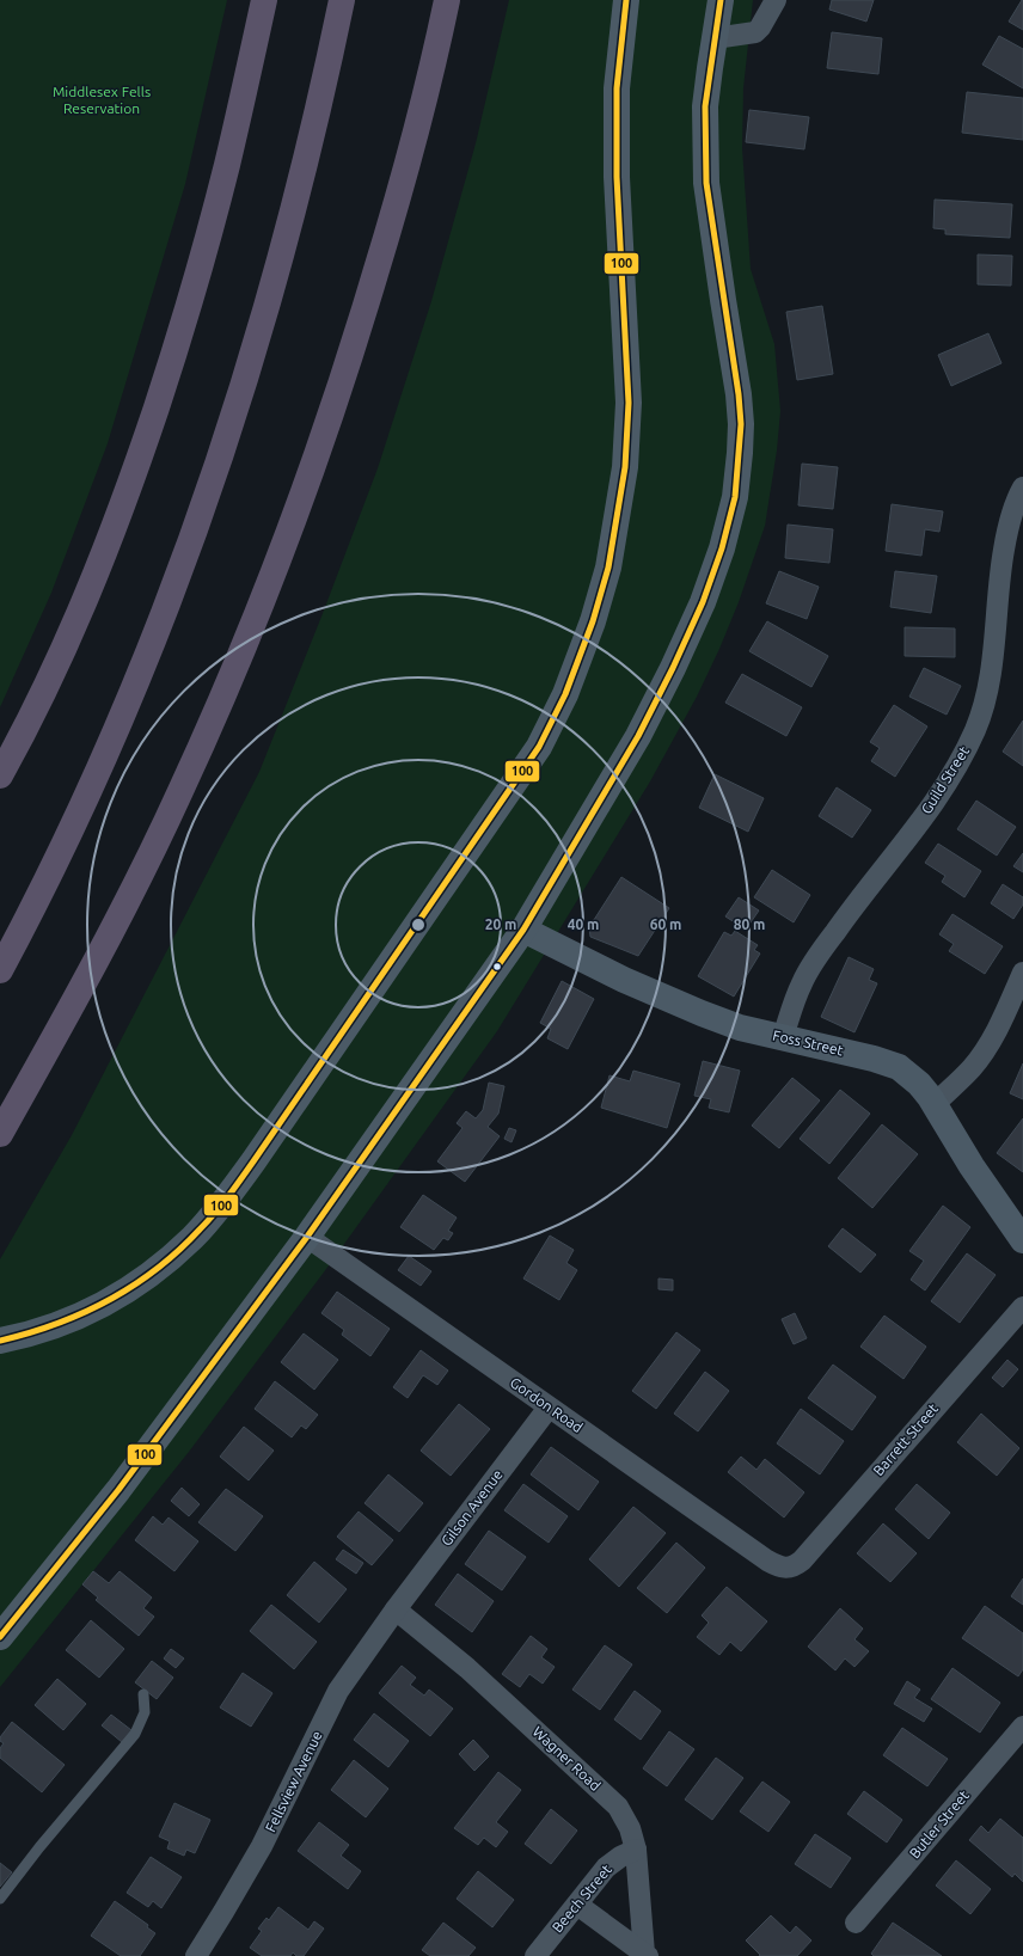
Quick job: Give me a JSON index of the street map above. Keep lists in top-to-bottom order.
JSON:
{
  "streets": {
    "main road": ["Foss Street"],
    "street": [
      "Guild Street",
      "Gordon Road",
      "Barrett Street",
      "Gilson Avenue",
      "Wagner Road",
      "Fellsview Avenue",
      "Butler Street",
      "Beech Street"
    ]
  },
  "crossings": [
    ["Guild Street", "Foss Street"],
    ["Gordon Road", "Barrett Street"],
    ["Gordon Road", "Gilson Avenue"],
    ["Gilson Avenue", "Wagner Road"],
    ["Gilson Avenue", "Fellsview Avenue"],
    ["Wagner Road", "Fellsview Avenue"],
    ["Wagner Road", "Beech Street"]
  ],
  "parks": ["Middlesex Fells Reservation"],
  "lines": ["transit line 100"],
  "rings": [
    "20 m",
    "40 m",
    "60 m",
    "80 m"
  ]
}
